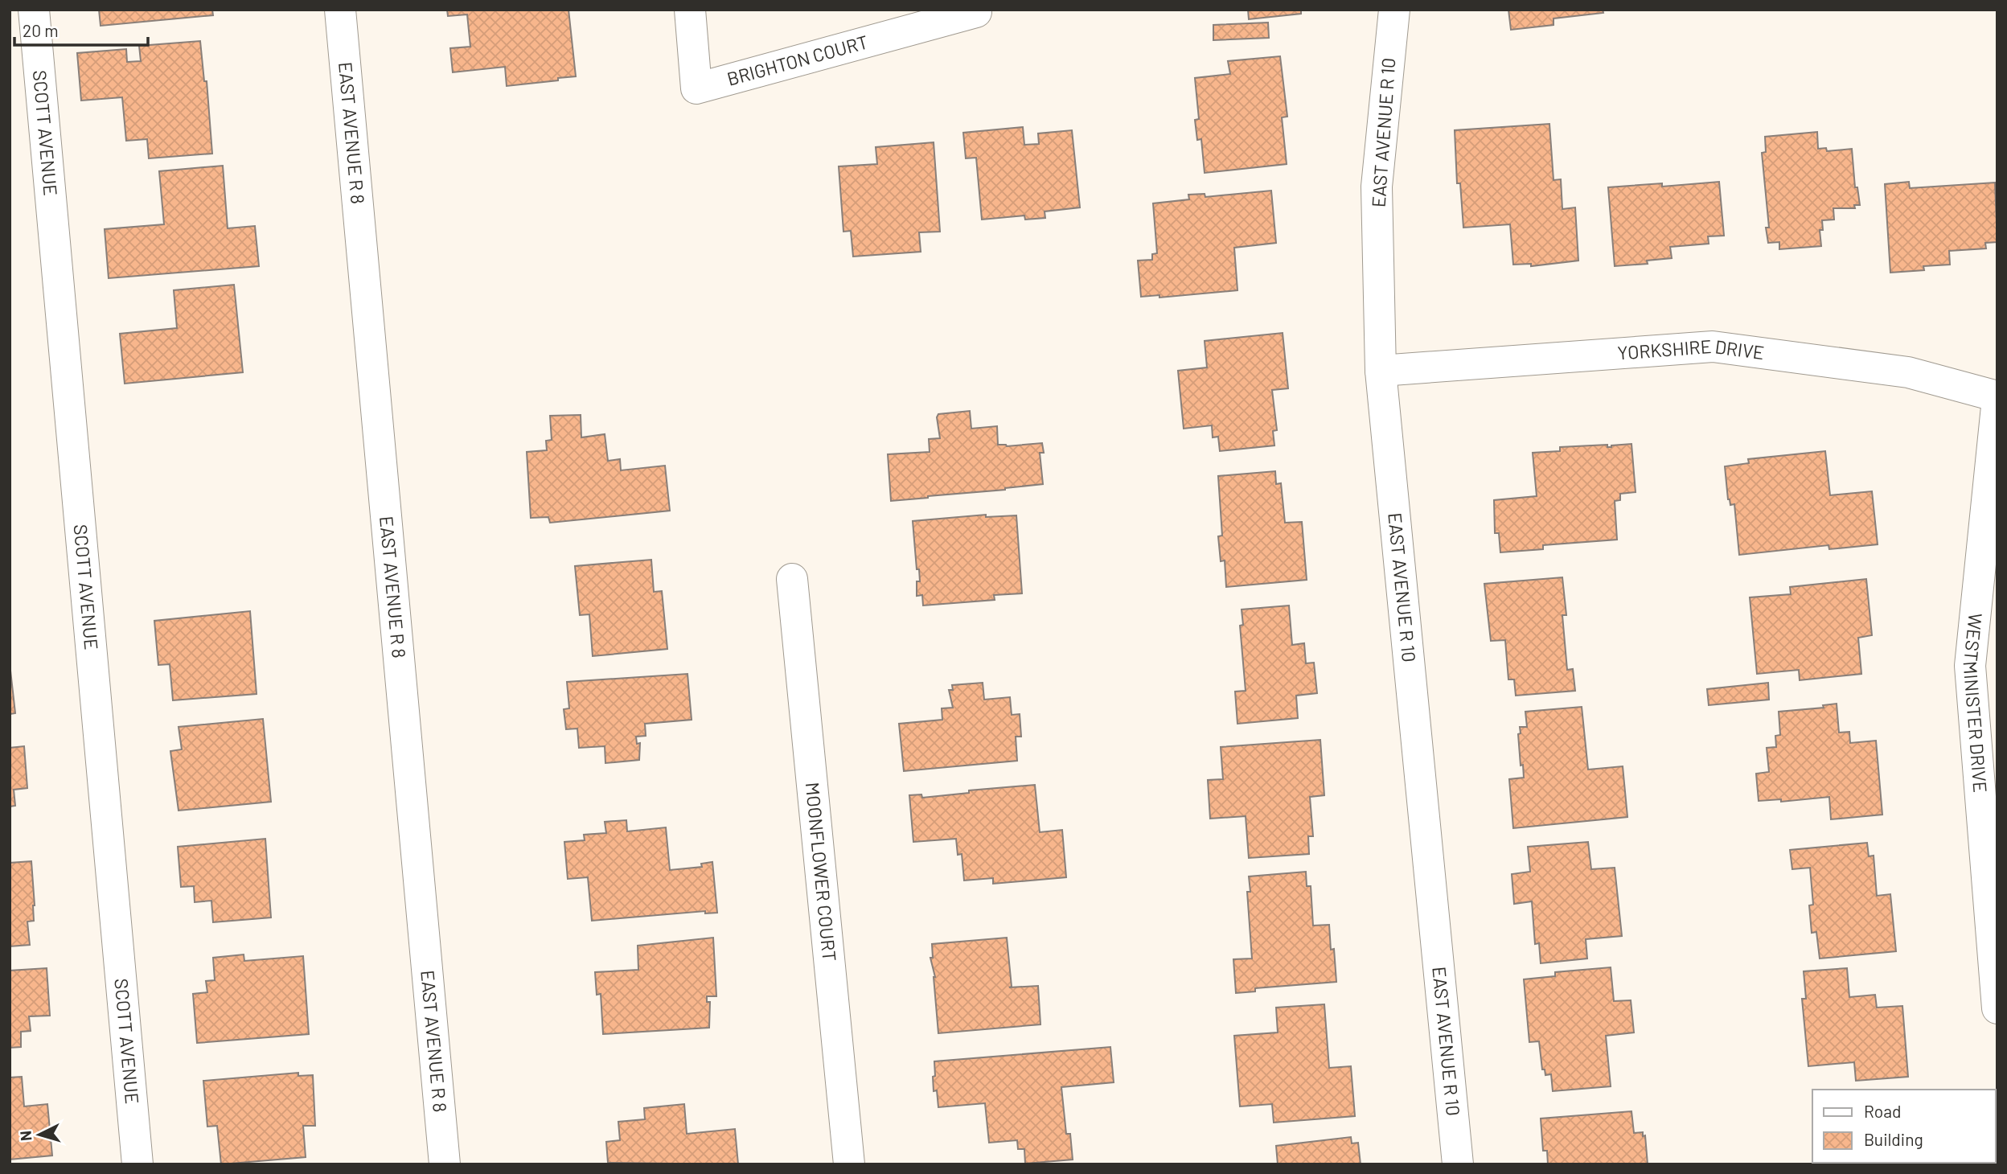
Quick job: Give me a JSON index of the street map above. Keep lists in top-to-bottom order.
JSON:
{
  "streets": {
    "street": [
      "BRIGHTON COURT",
      "SCOTT AVENUE",
      "EAST AVENUE R 8",
      "EAST AVENUE R 10",
      "YORKSHIRE DRIVE",
      "WESTMINISTER DRIVE",
      "MOONFLOWER COURT"
    ]
  },
  "crossings": [
    ["EAST AVENUE R 10", "YORKSHIRE DRIVE"],
    ["YORKSHIRE DRIVE", "WESTMINISTER DRIVE"]
  ],
  "legend": ["Road", "Building"],
  "scale_bar": "20 m",
  "north": "left"
}
